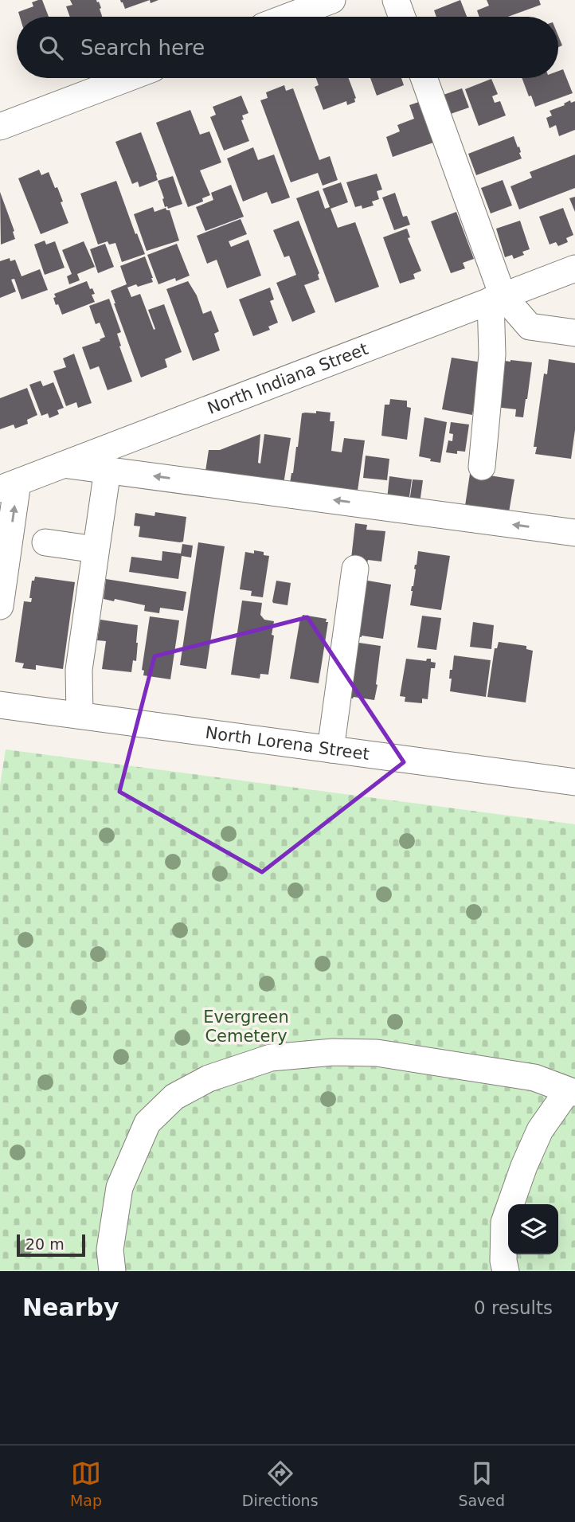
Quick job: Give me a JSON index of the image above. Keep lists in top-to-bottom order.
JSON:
{
  "streets": {
    "street": ["North Indiana Street", "North Lorena Street"]
  },
  "parks": ["Evergreen Cemetery"],
  "scale_bar": "20 m",
  "page": {
    "search": "Search here",
    "scale": "20 m",
    "heading": ["Nearby", "0 results"],
    "nav": ["Map", "Directions", "Saved"]
  }
}
